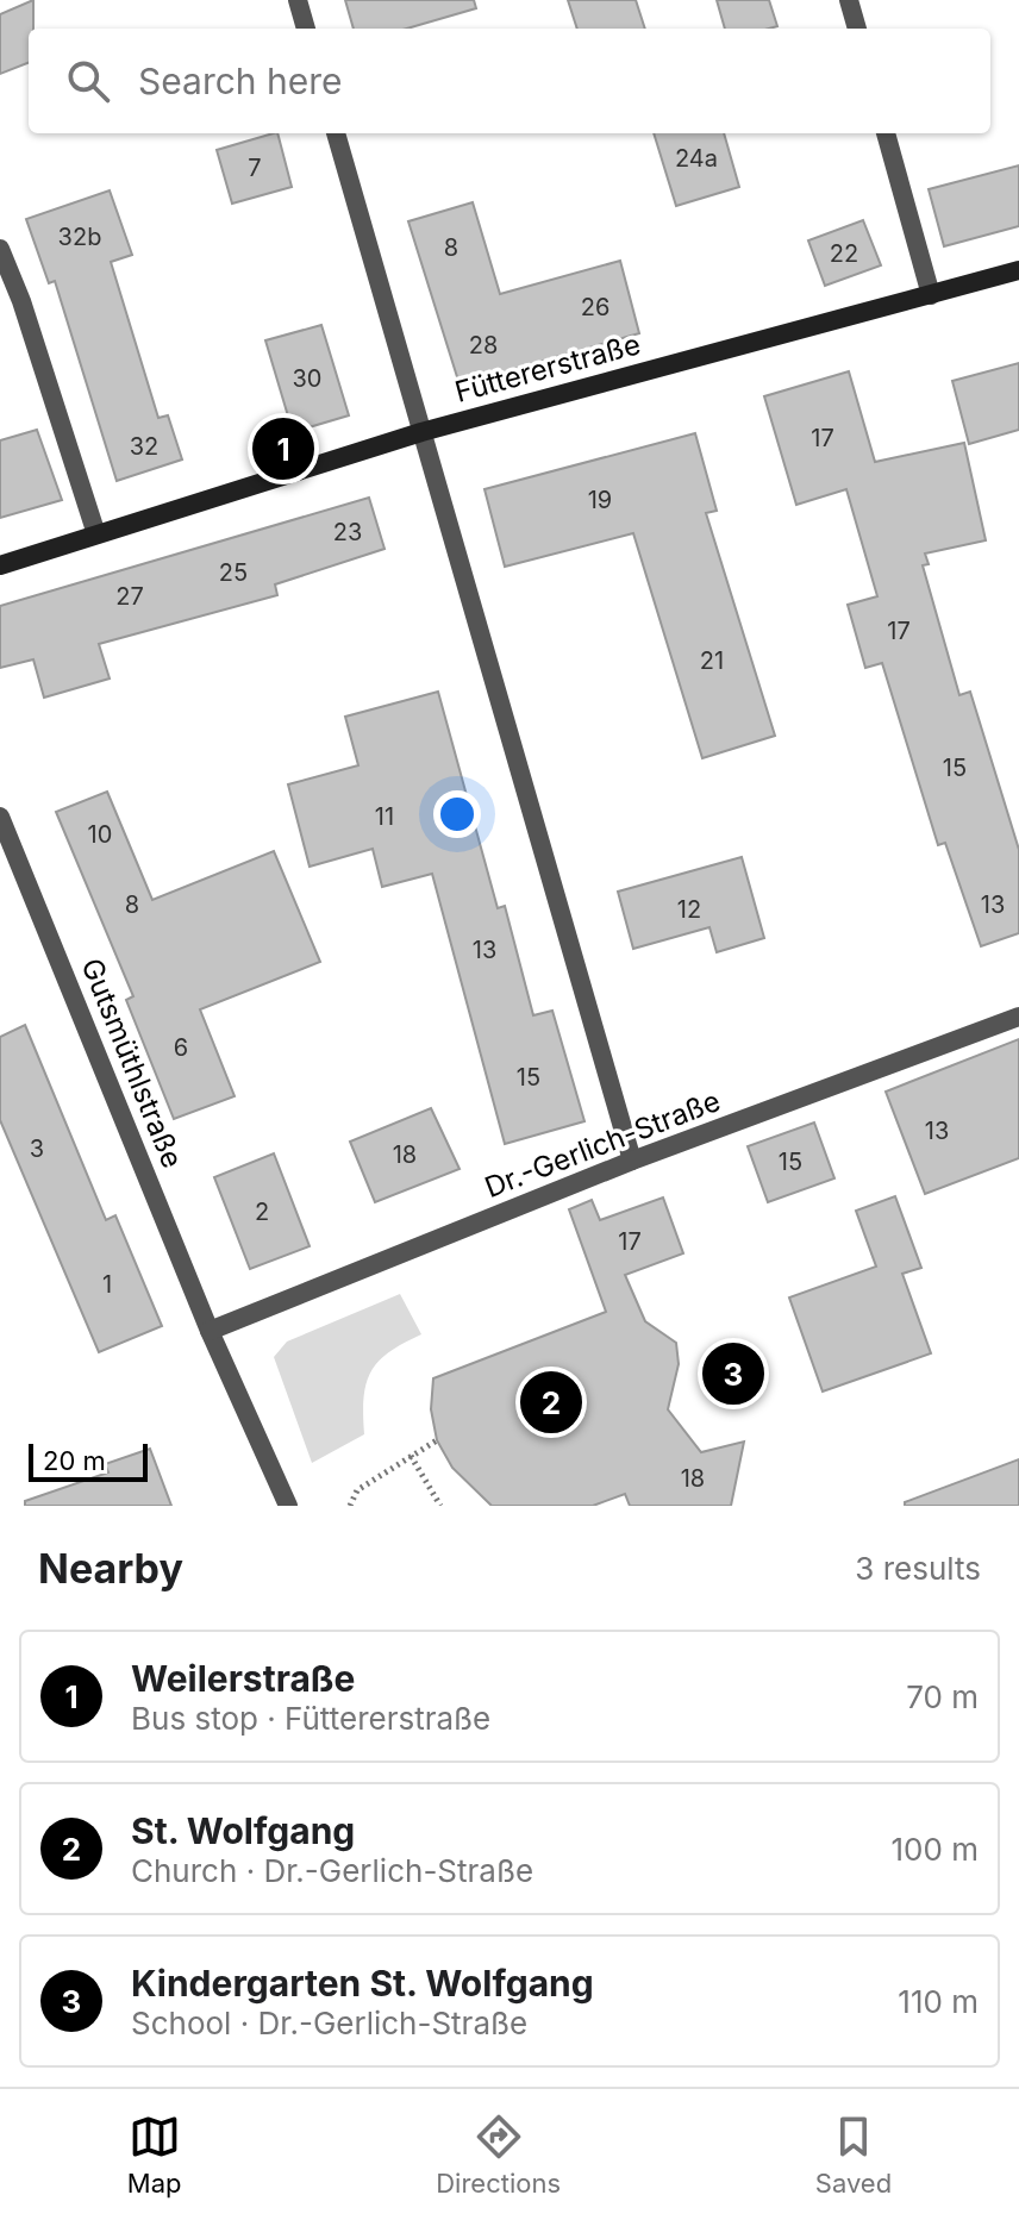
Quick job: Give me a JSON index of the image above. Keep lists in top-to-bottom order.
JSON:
{
  "streets": {
    "street": ["Füttererstraße", "Gutsmüthlstraße", "Dr.-Gerlich-Straße"]
  },
  "crossings": [
    ["Gutsmüthlstraße", "Dr.-Gerlich-Straße"]
  ],
  "house_numbers": [
    "24a",
    "7",
    "32b",
    "8",
    "22",
    "26",
    "28",
    "30",
    "17",
    "32",
    "19",
    "23",
    "25",
    "27",
    "17",
    "21",
    "15",
    "11",
    "10",
    "8",
    "13",
    "12",
    "13",
    "6",
    "15",
    "13",
    "3",
    "18",
    "15",
    "2",
    "17",
    "1",
    "18"
  ],
  "scale_bar": "20 m",
  "page": {
    "search": "Search here",
    "pins": ["1", "3", "2"],
    "scale": "20 m",
    "heading": ["Nearby", "3 results"],
    "list": [
      {
        "mark": "1",
        "name": "Weilerstraße",
        "note": "Bus stop · Füttererstraße",
        "value": "70 m"
      },
      {
        "mark": "2",
        "name": "St. Wolfgang",
        "note": "Church · Dr.-Gerlich-Straße",
        "value": "100 m"
      },
      {
        "mark": "3",
        "name": "Kindergarten St. Wolfgang",
        "note": "School · Dr.-Gerlich-Straße",
        "value": "110 m"
      }
    ],
    "nav": ["Map", "Directions", "Saved"]
  }
}
